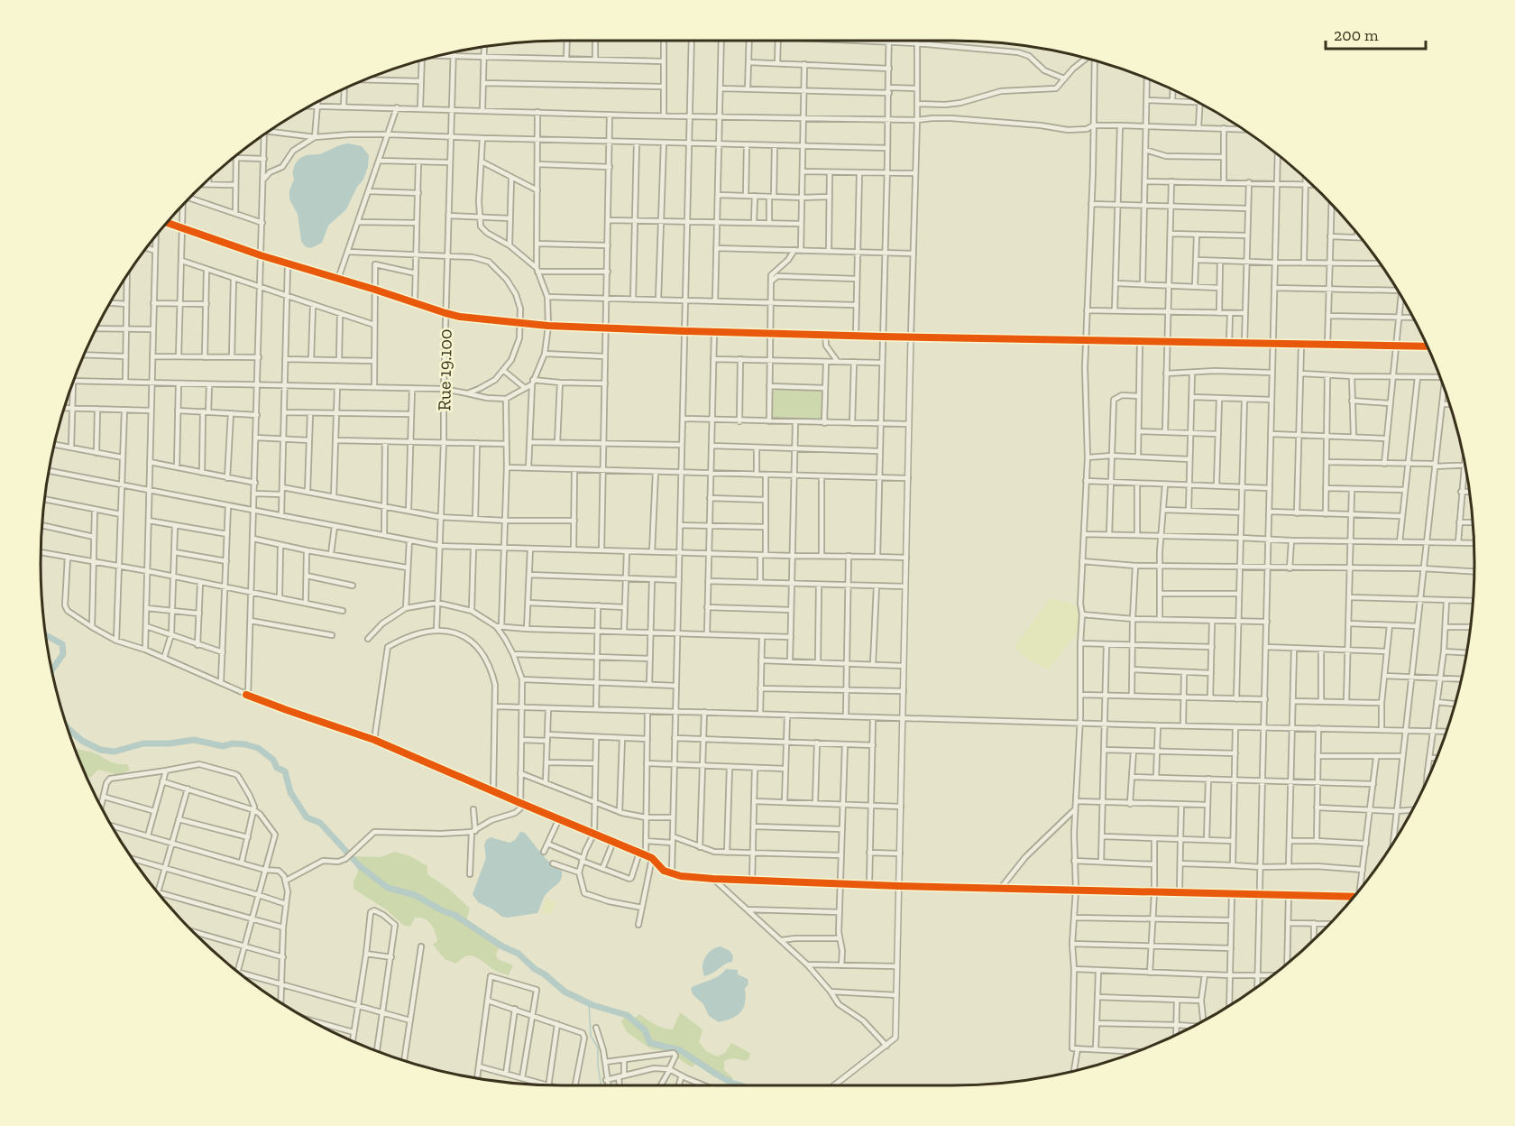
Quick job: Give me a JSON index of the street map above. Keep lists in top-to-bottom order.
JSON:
{
  "streets": {
    "street": ["Rue 19.100"]
  },
  "scale_bar": "200 m"
}
